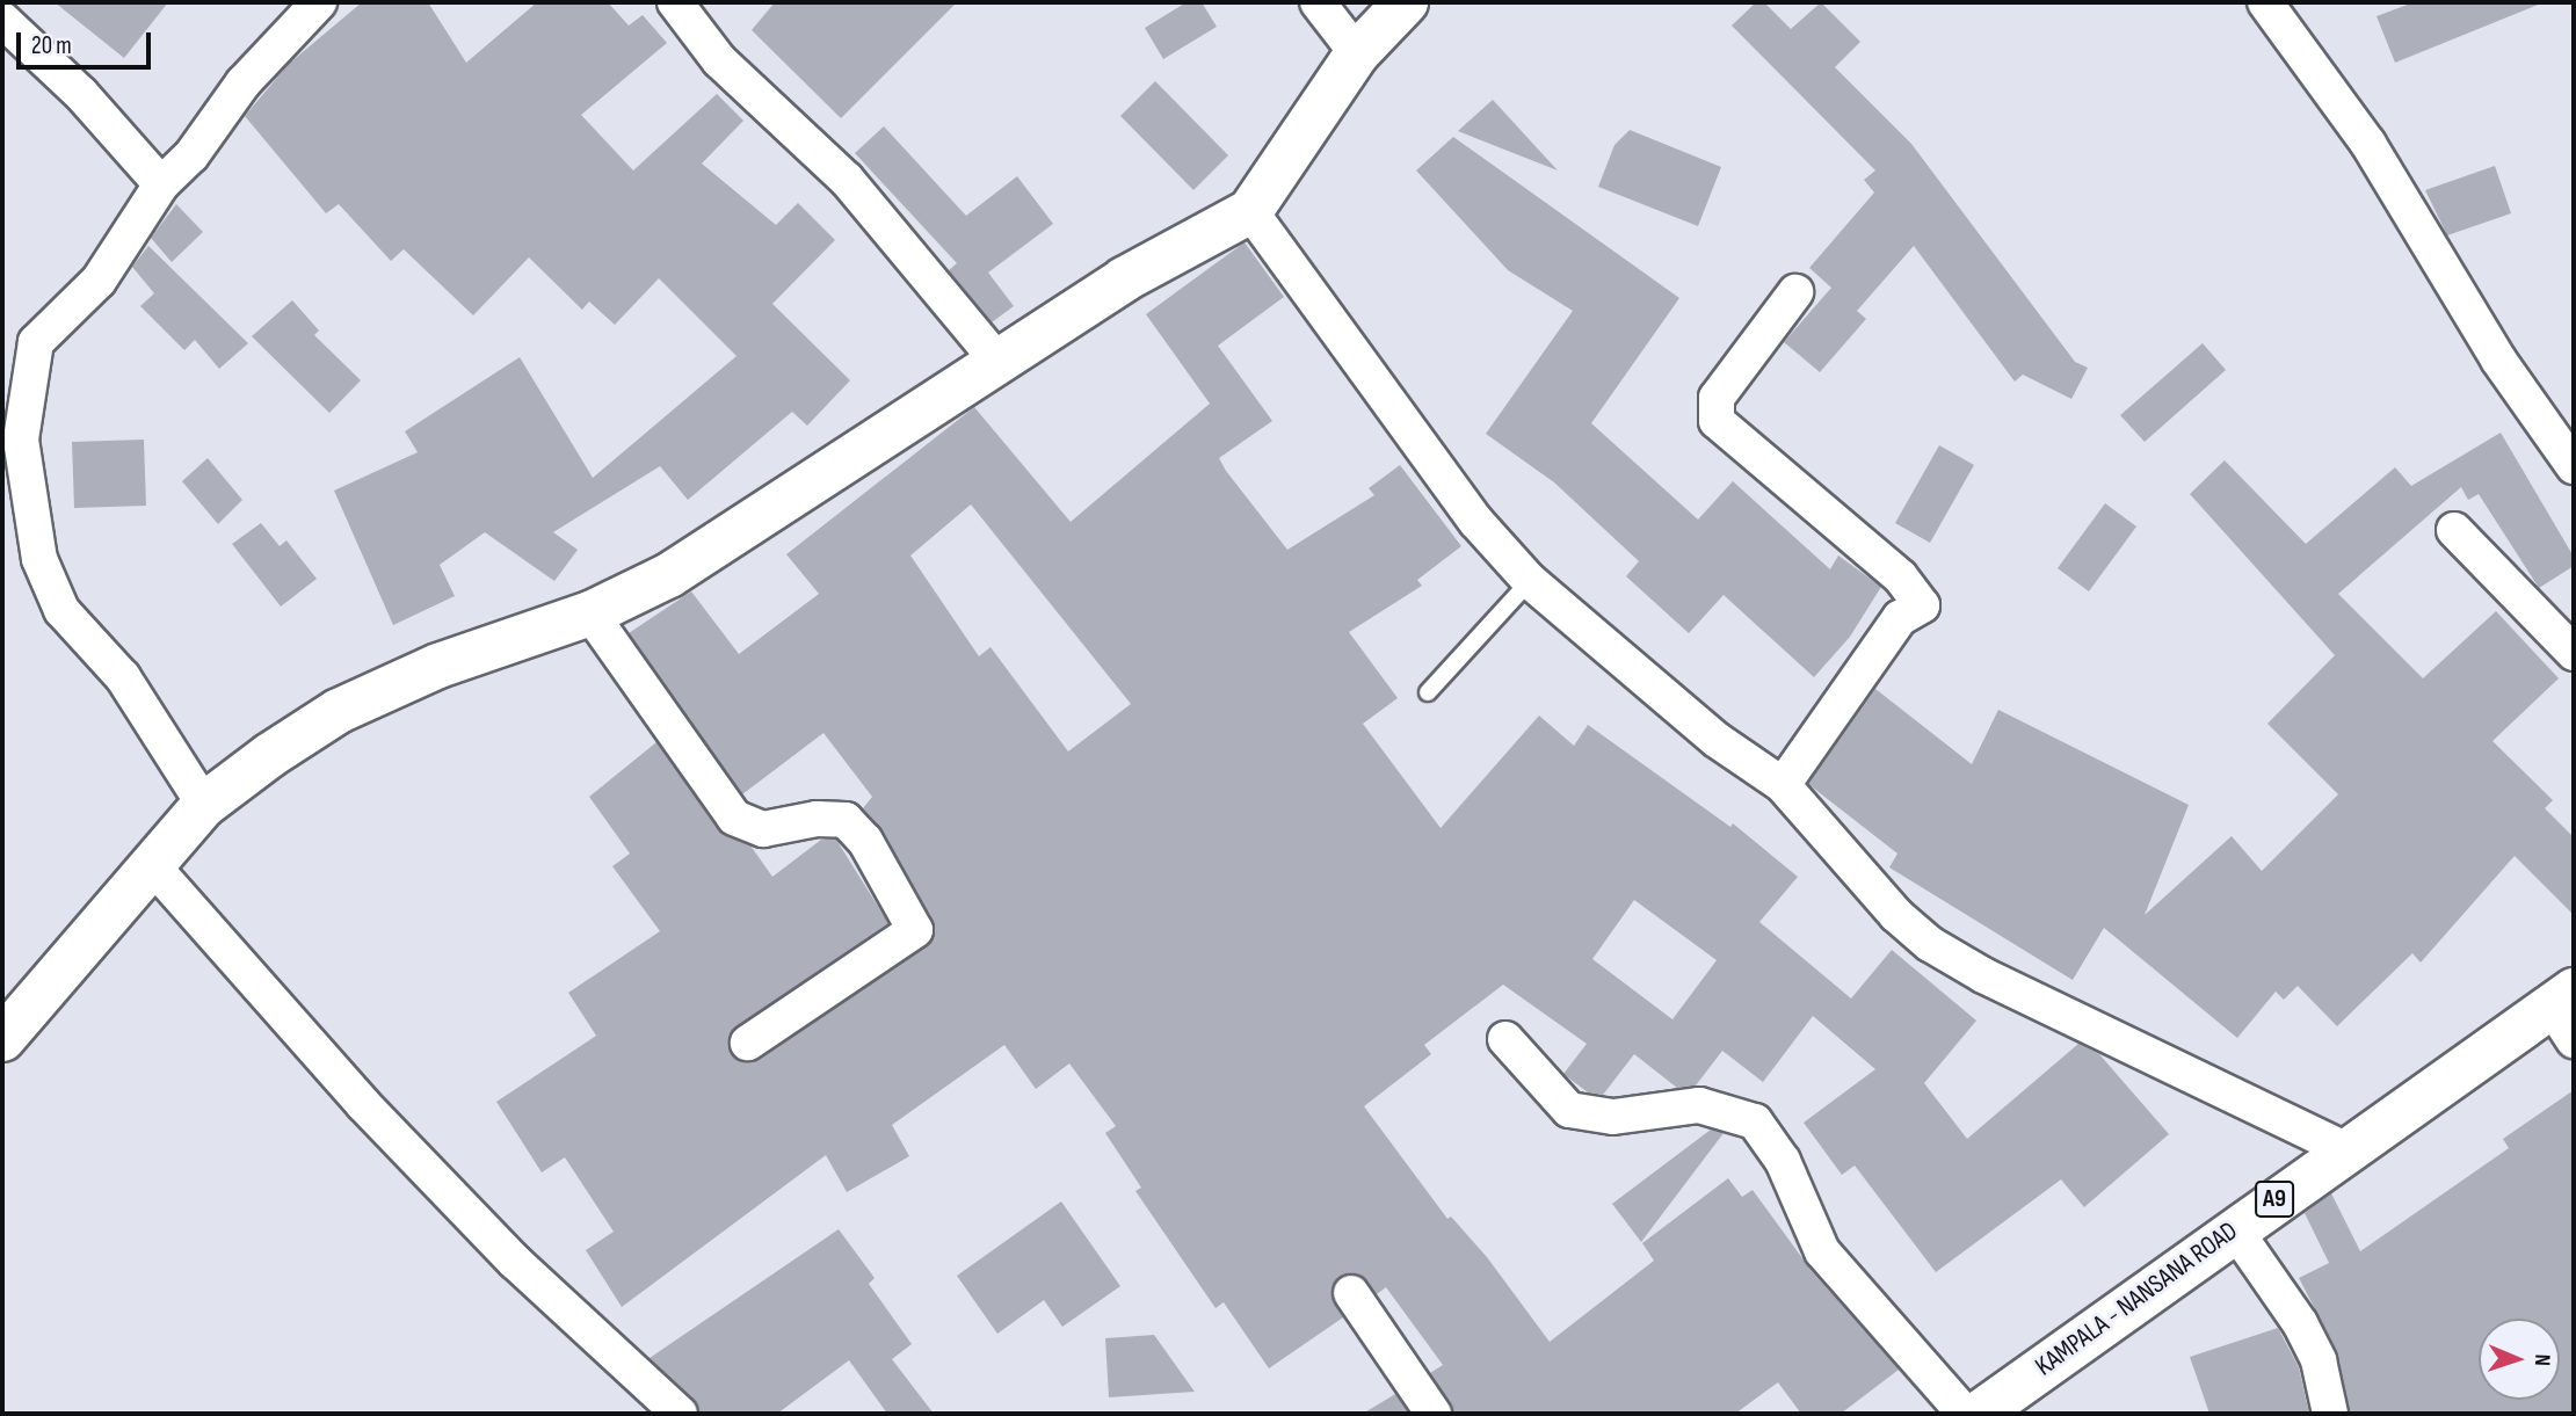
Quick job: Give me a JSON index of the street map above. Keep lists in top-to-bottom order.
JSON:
{
  "streets": {
    "street": ["A9", "KAMPALA - NANSANA ROAD"]
  },
  "scale_bar": "20 m",
  "north": "right"
}
